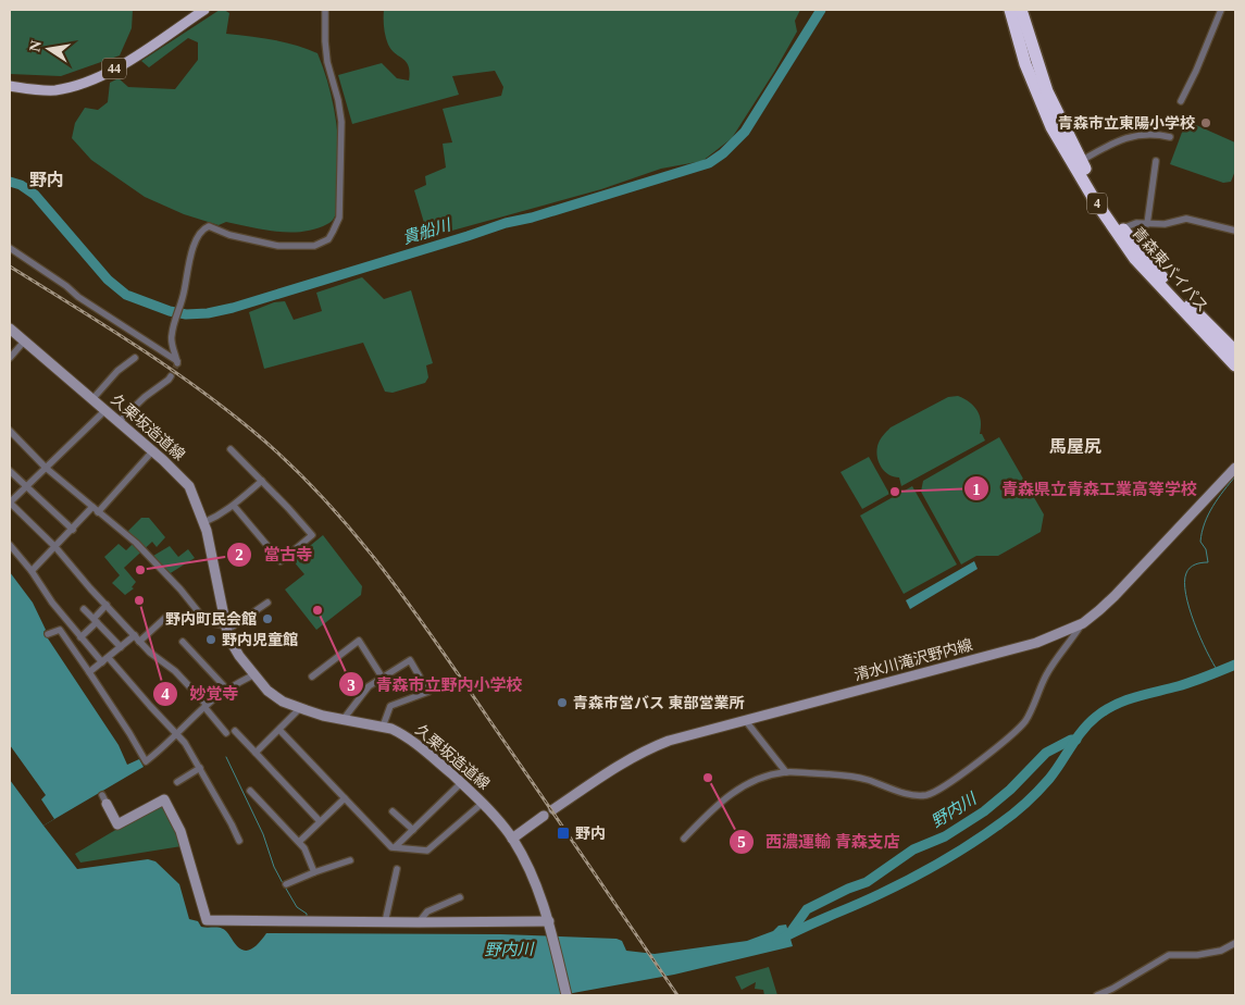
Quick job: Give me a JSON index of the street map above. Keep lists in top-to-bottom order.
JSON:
{
  "streets": {
    "highway": ["4", "青森東バイパス"],
    "main road": ["44", "久栗坂造道線", "清水川滝沢野内線"]
  },
  "districts": ["野内", "馬屋尻"],
  "water": ["貴船川", "野内川"],
  "places": {
    "other": [
      "青森市立東陽小学校",
      "青森県立青森工業高等学校",
      "當古寺",
      "妙覚寺",
      "青森市立野内小学校",
      "野内町民会館",
      "野内児童館",
      "青森市営バス 東部営業所",
      "西濃運輸 青森支店"
    ],
    "transit": ["野内"]
  },
  "north": "left"
}
